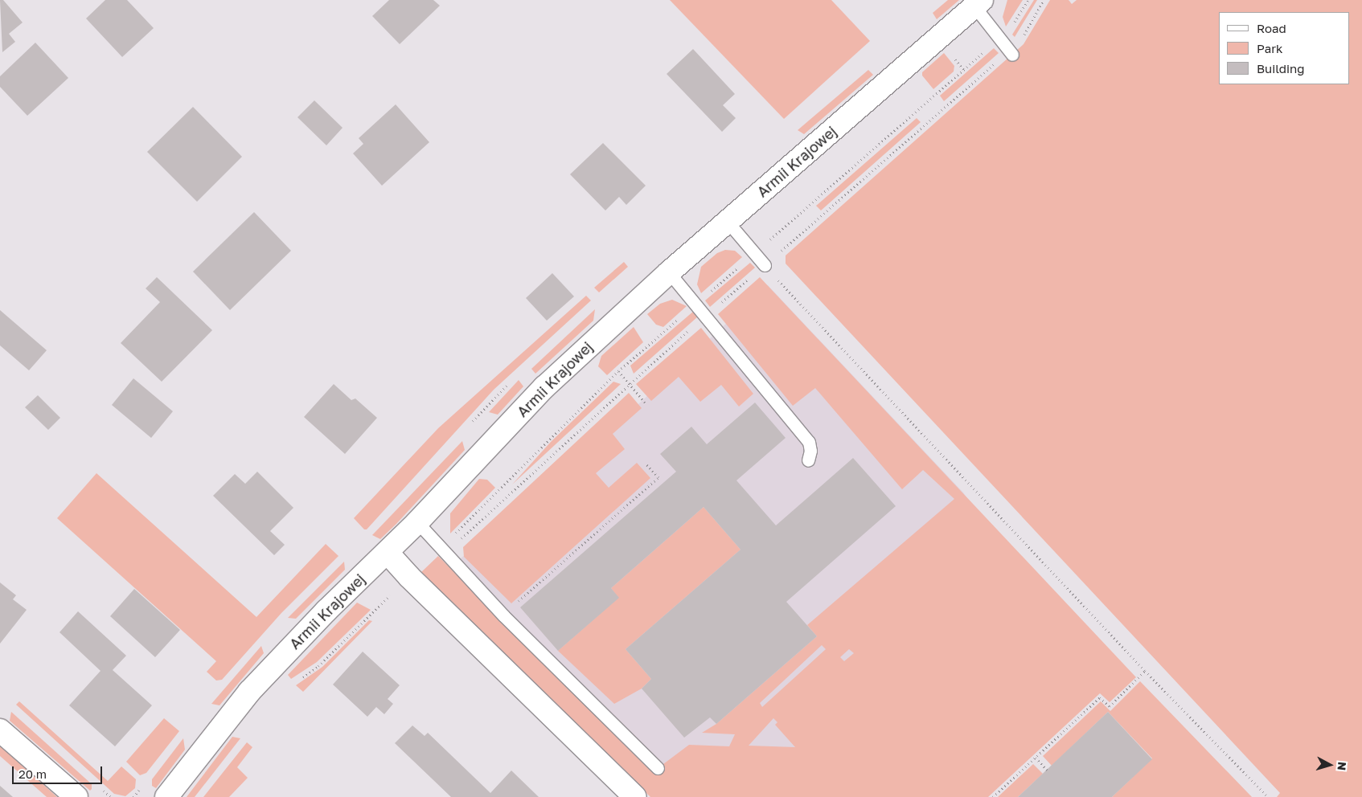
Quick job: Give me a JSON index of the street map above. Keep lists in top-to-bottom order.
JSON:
{
  "streets": {
    "street": ["Armii Krajowej"]
  },
  "legend": ["Road", "Park", "Building"],
  "scale_bar": "20 m",
  "north": "right"
}
